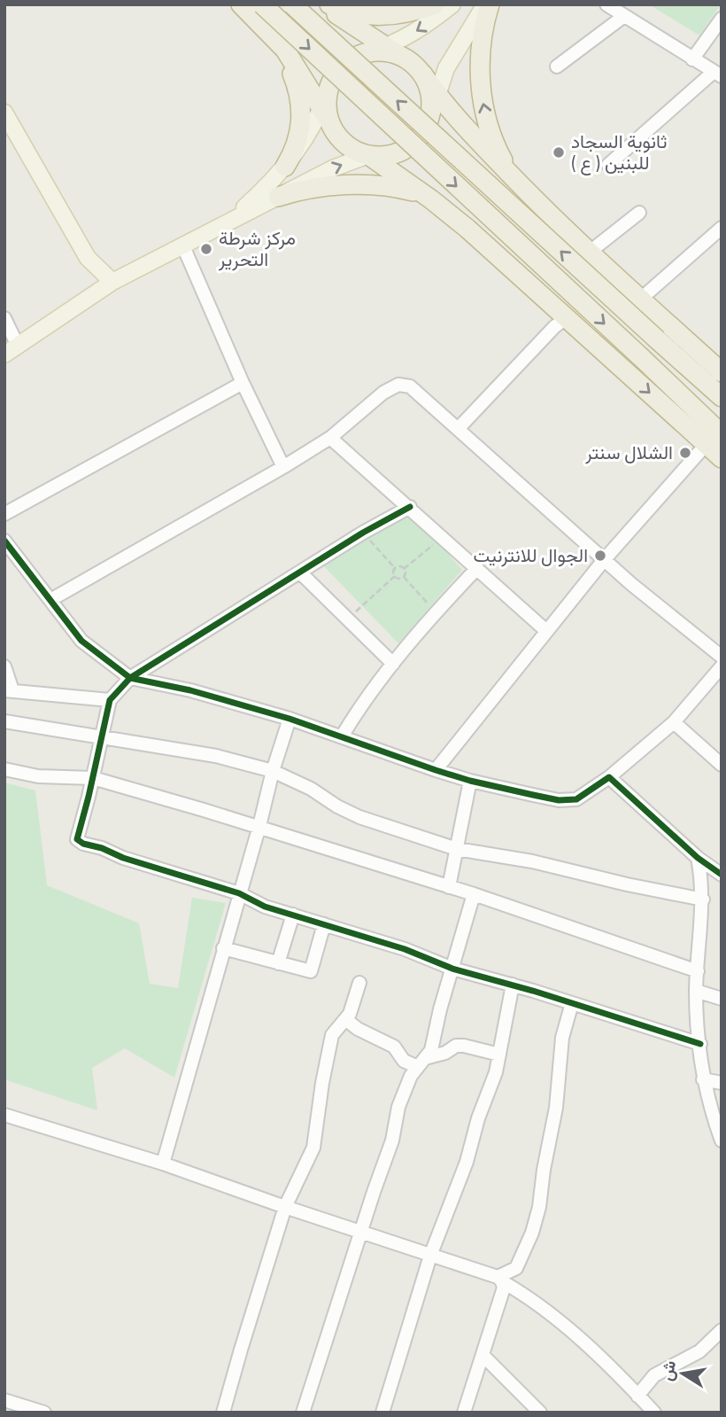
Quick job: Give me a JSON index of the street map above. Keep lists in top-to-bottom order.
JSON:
{
  "places": [
    "ثانوية السجاد ( ع ) للبنين",
    "مركز شرطة التحرير",
    "الشلال سنتر",
    "الجوال للانترنيت"
  ],
  "north": "left"
}
